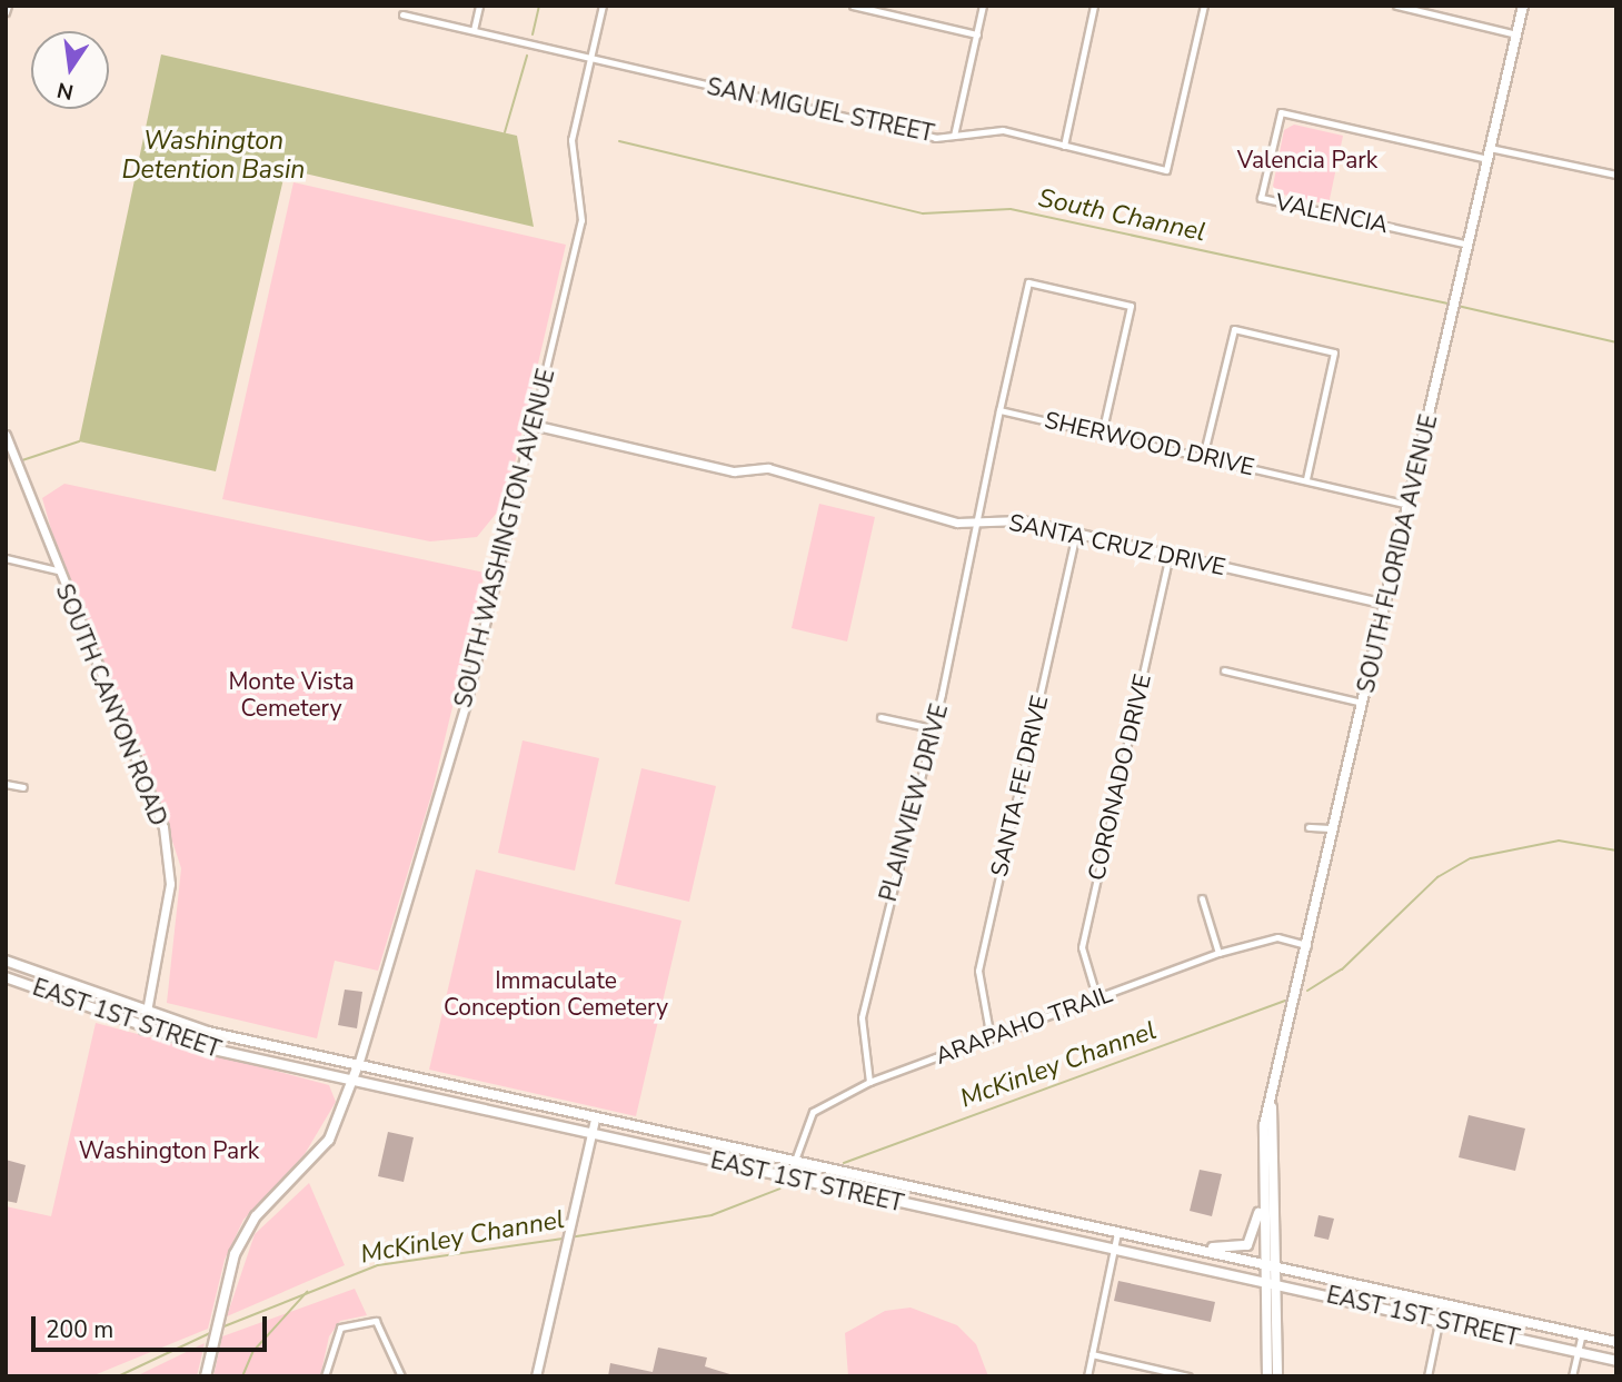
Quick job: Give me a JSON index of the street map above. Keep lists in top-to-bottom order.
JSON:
{
  "streets": {
    "main road": ["SOUTH FLORIDA AVENUE", "EAST 1ST STREET"],
    "street": [
      "SAN MIGUEL STREET",
      "VALENCIA",
      "SHERWOOD DRIVE",
      "SOUTH WASHINGTON AVENUE",
      "SANTA CRUZ DRIVE",
      "SOUTH CANYON ROAD",
      "CORONADO DRIVE",
      "SANTA FE DRIVE",
      "PLAINVIEW DRIVE",
      "ARAPAHO TRAIL"
    ]
  },
  "crossings": [
    ["SAN MIGUEL STREET", "SOUTH WASHINGTON AVENUE"],
    ["VALENCIA", "SOUTH FLORIDA AVENUE"],
    ["SHERWOOD DRIVE", "SOUTH FLORIDA AVENUE"],
    ["SOUTH WASHINGTON AVENUE", "SANTA CRUZ DRIVE"],
    ["SOUTH WASHINGTON AVENUE", "EAST 1ST STREET"],
    ["SANTA CRUZ DRIVE", "SOUTH FLORIDA AVENUE"],
    ["SANTA CRUZ DRIVE", "CORONADO DRIVE"],
    ["SANTA CRUZ DRIVE", "SANTA FE DRIVE"],
    ["SANTA CRUZ DRIVE", "PLAINVIEW DRIVE"],
    ["SOUTH FLORIDA AVENUE", "EAST 1ST STREET"],
    ["SOUTH FLORIDA AVENUE", "ARAPAHO TRAIL"],
    ["SOUTH CANYON ROAD", "EAST 1ST STREET"],
    ["CORONADO DRIVE", "ARAPAHO TRAIL"],
    ["SANTA FE DRIVE", "ARAPAHO TRAIL"],
    ["PLAINVIEW DRIVE", "ARAPAHO TRAIL"],
    ["EAST 1ST STREET", "ARAPAHO TRAIL"]
  ],
  "water": ["Washington Detention Basin", "South Channel", "McKinley Channel"],
  "parks": [
    "Valencia Park",
    "Monte Vista Cemetery",
    "Immaculate Conception Cemetery",
    "Washington Park"
  ],
  "scale_bar": "200 m",
  "north": "bottom"
}
